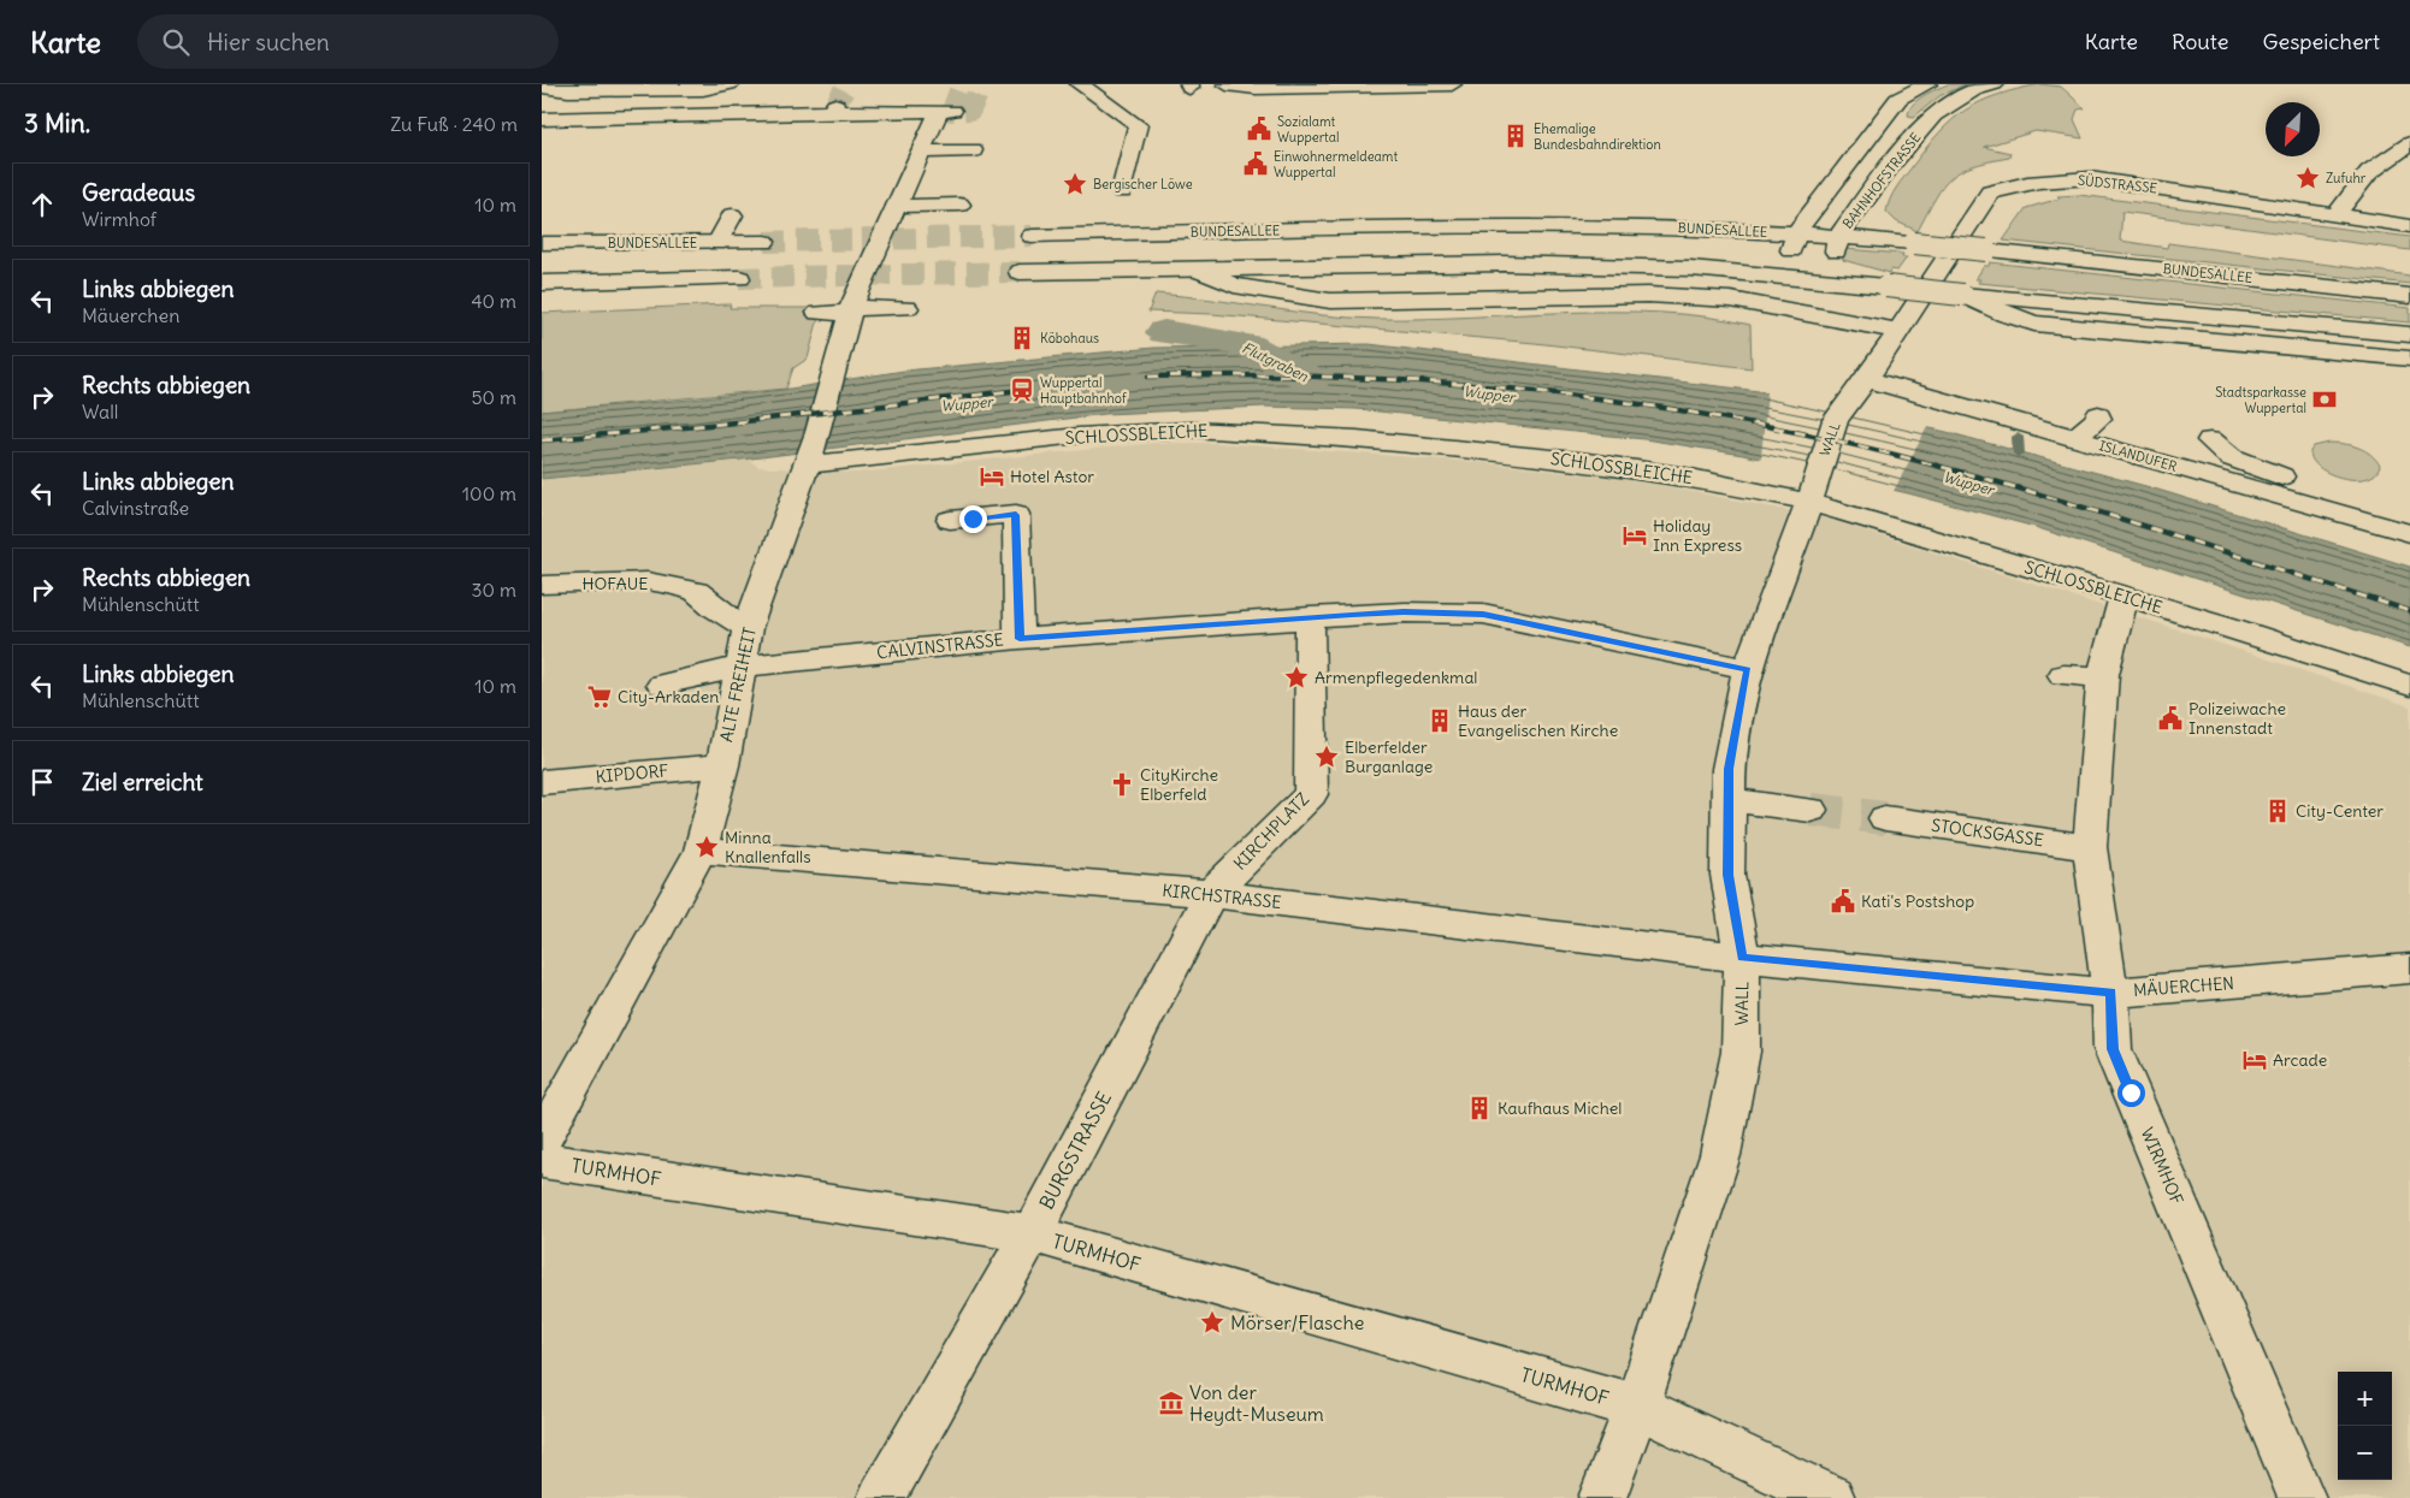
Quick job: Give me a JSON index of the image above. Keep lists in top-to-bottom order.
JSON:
{
  "streets": {
    "street": [
      "BAHNHOFSTRASSE",
      "SÜDSTRASSE",
      "BUNDESALLEE",
      "SCHLOSSBLEICHE",
      "WALL",
      "ISLANDUFER",
      "HOFAUE",
      "CALVINSTRASSE",
      "ALTE FREIHEIT",
      "KIPDORF",
      "KIRCHPLATZ",
      "STOCKSGASSE",
      "KIRCHSTRASSE",
      "MÄUERCHEN",
      "BURGSTRASSE",
      "WIRMHOF",
      "TURMHOF"
    ]
  },
  "crossings": [
    ["BAHNHOFSTRASSE", "BUNDESALLEE"],
    ["SCHLOSSBLEICHE", "WALL"],
    ["SCHLOSSBLEICHE", "ALTE FREIHEIT"],
    ["SCHLOSSBLEICHE", "WIRMHOF"],
    ["WALL", "ISLANDUFER"],
    ["WALL", "CALVINSTRASSE"],
    ["WALL", "KIRCHSTRASSE"],
    ["WALL", "MÄUERCHEN"],
    ["WALL", "TURMHOF"],
    ["HOFAUE", "ALTE FREIHEIT"],
    ["CALVINSTRASSE", "ALTE FREIHEIT"],
    ["CALVINSTRASSE", "KIRCHPLATZ"],
    ["ALTE FREIHEIT", "KIPDORF"],
    ["ALTE FREIHEIT", "KIRCHSTRASSE"],
    ["KIRCHPLATZ", "KIRCHSTRASSE"],
    ["KIRCHPLATZ", "BURGSTRASSE"],
    ["STOCKSGASSE", "WIRMHOF"],
    ["KIRCHSTRASSE", "MÄUERCHEN"],
    ["KIRCHSTRASSE", "BURGSTRASSE"],
    ["MÄUERCHEN", "WIRMHOF"],
    ["BURGSTRASSE", "TURMHOF"]
  ],
  "water": ["Flutgraben", "Wupper"],
  "places": {
    "public building": [
      "Sozialamt Wuppertal",
      "Einwohnermeldeamt Wuppertal",
      "Polizeiwache Innenstadt",
      "Kati's Postshop"
    ],
    "building": [
      "Ehemalige Bundesbahndirektion",
      "Köbohaus",
      "Haus der Evangelischen Kirche",
      "City-Center",
      "Kaufhaus Michel"
    ],
    "place": [
      "Zufuhr",
      "Bergischer Löwe",
      "Armenpflegedenkmal",
      "Elberfelder Burganlage",
      "Minna Knallenfalls",
      "Mörser/Flasche"
    ],
    "station": ["Wuppertal Hauptbahnhof"],
    "bank": ["Stadtsparkasse Wuppertal"],
    "hotel": ["Hotel Astor", "Holiday Inn Express", "Arcade"],
    "supermarket": ["City-Arkaden"],
    "church": ["CityKirche Elberfeld"],
    "museum": ["Von der Heydt-Museum"]
  },
  "north": "bottom left",
  "page": {
    "header": "Karte",
    "search": "Hier suchen",
    "nav": ["Karte", "Route", "Gespeichert"],
    "heading": ["3 Min.", "Zu Fuß · 240 m"],
    "list": [
      ["Geradeaus", "Wirmhof", "10 m"],
      ["Links abbiegen", "Mäuerchen", "40 m"],
      ["Rechts abbiegen", "Wall", "50 m"],
      ["Links abbiegen", "Calvinstraße", "100 m"],
      ["Rechts abbiegen", "Mühlenschütt", "30 m"],
      ["Links abbiegen", "Mühlenschütt", "10 m"],
      "Ziel erreicht"
    ],
    "map_buttons": ["+", "−"]
  }
}
